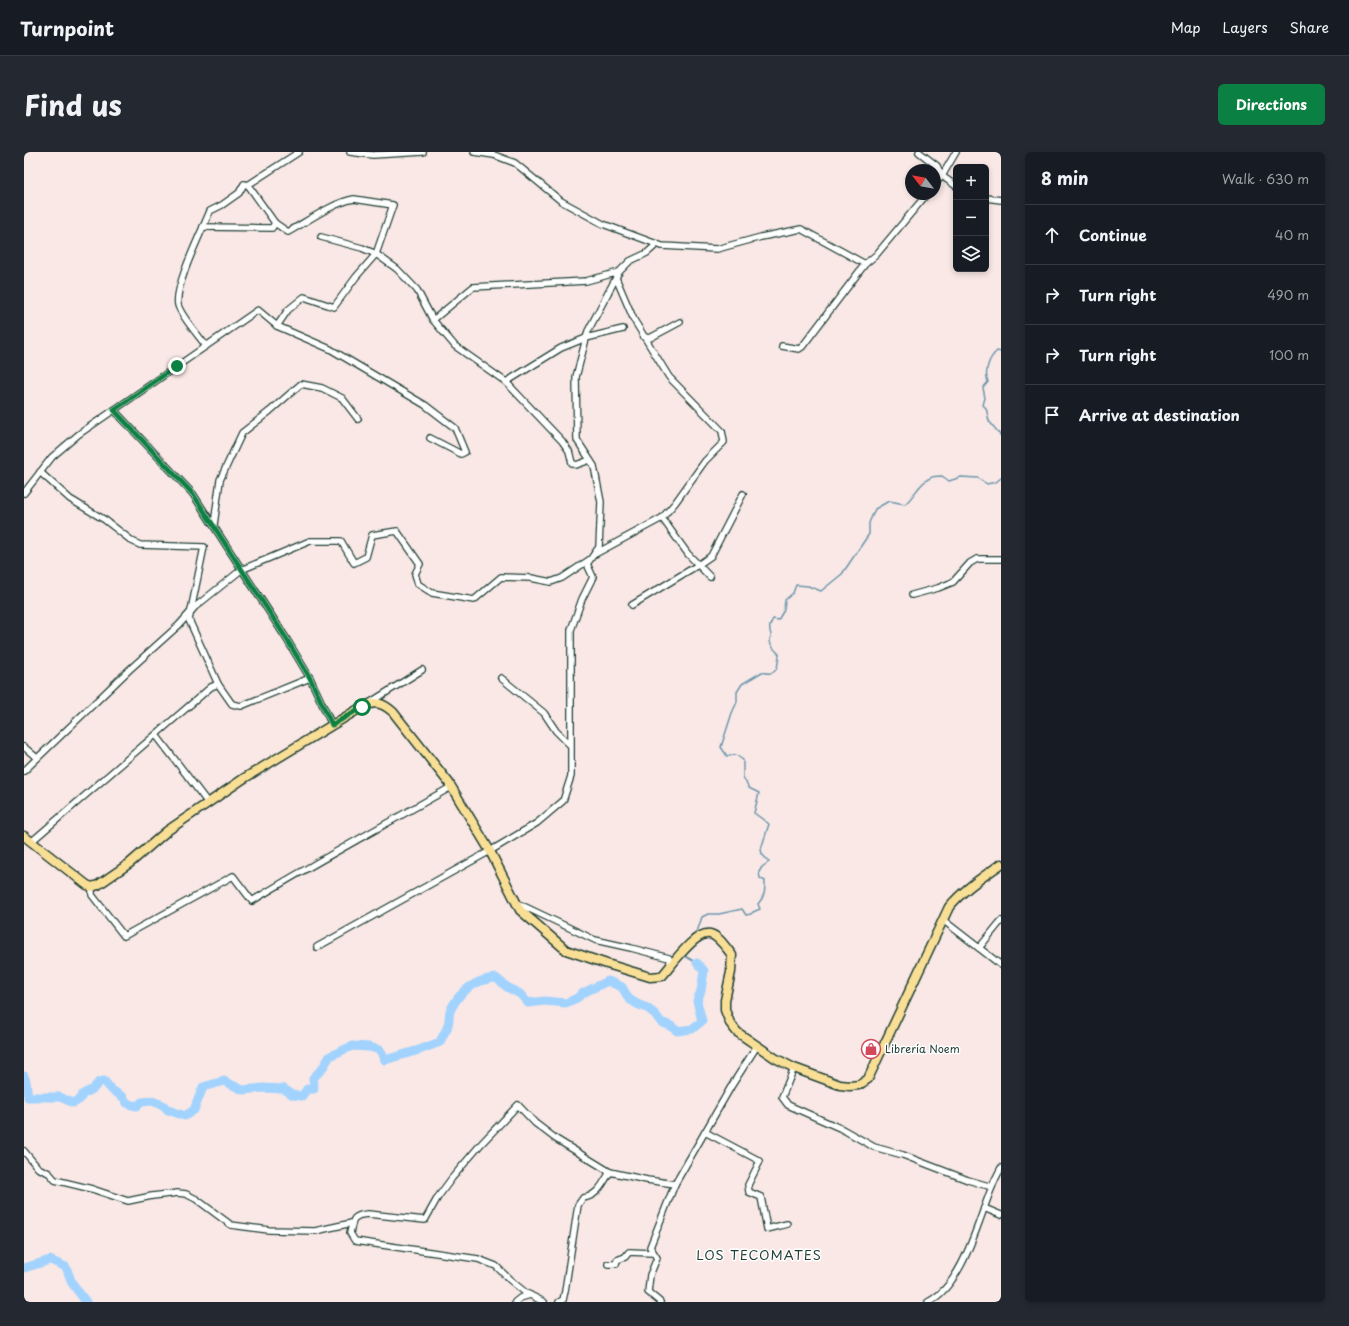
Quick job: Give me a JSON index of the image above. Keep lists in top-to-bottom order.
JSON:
{
  "districts": ["LOS TECOMATES"],
  "places": {
    "shop": ["Librería Noem"]
  },
  "north": "top left",
  "page": {
    "header": "Turnpoint",
    "nav": ["Map", "Layers", "Share"],
    "title": "Find us",
    "buttons": "Directions",
    "heading": ["8 min", "Walk · 630 m"],
    "map_buttons": ["+", "−"],
    "list": [
      ["Continue", "40 m"],
      ["Turn right", "490 m"],
      ["Turn right", "100 m"],
      "Arrive at destination"
    ]
  }
}
